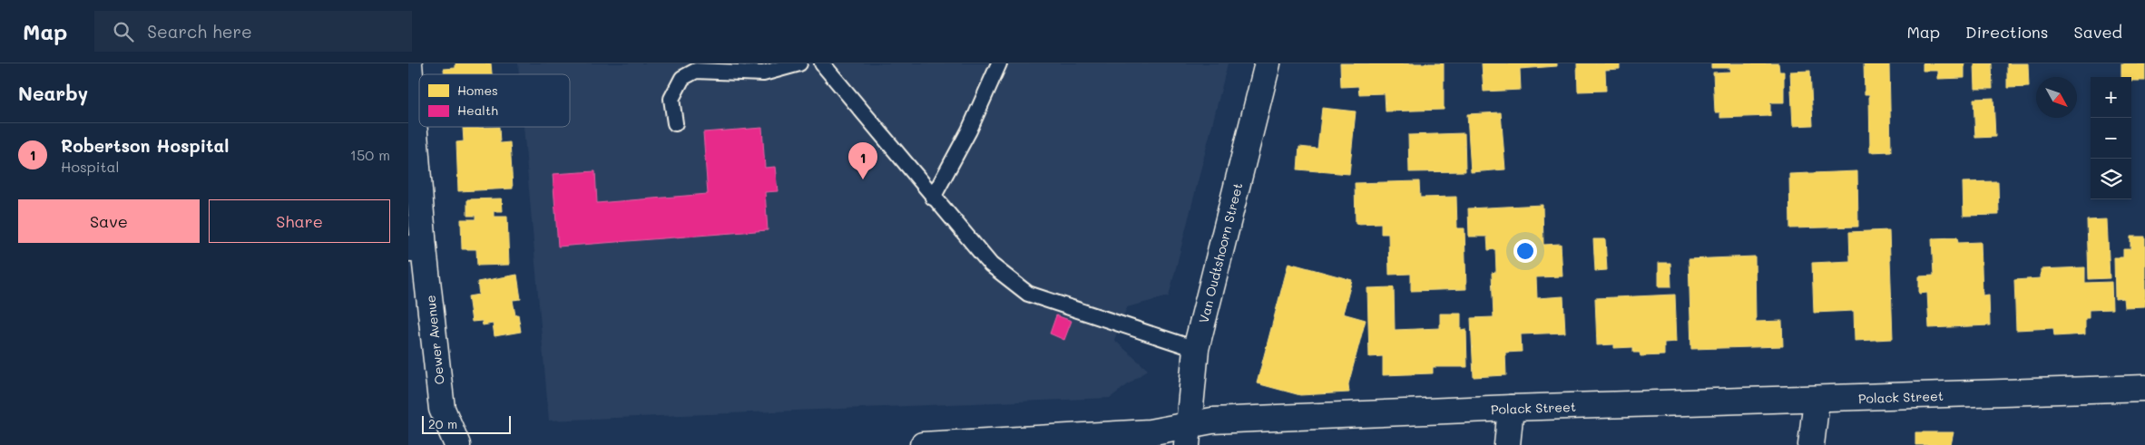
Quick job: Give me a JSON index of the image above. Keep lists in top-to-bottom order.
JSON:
{
  "streets": {
    "street": ["Van Oudtshoorn Street", "Oewer Avenue", "Polack Street"]
  },
  "crossings": [
    ["Van Oudtshoorn Street", "Polack Street"]
  ],
  "legend": ["Homes", "Health"],
  "scale_bar": "20 m",
  "north": "bottom right",
  "page": {
    "header": "Map",
    "search": "Search here",
    "nav": ["Map", "Directions", "Saved"],
    "heading": "Nearby",
    "map_buttons": ["+", "−"],
    "list": [
      {
        "mark": "1",
        "name": "Robertson Hospital",
        "note": "Hospital",
        "value": "150 m"
      }
    ],
    "pins": "1",
    "buttons": ["Save", "Share"],
    "scale": "20 m"
  }
}
